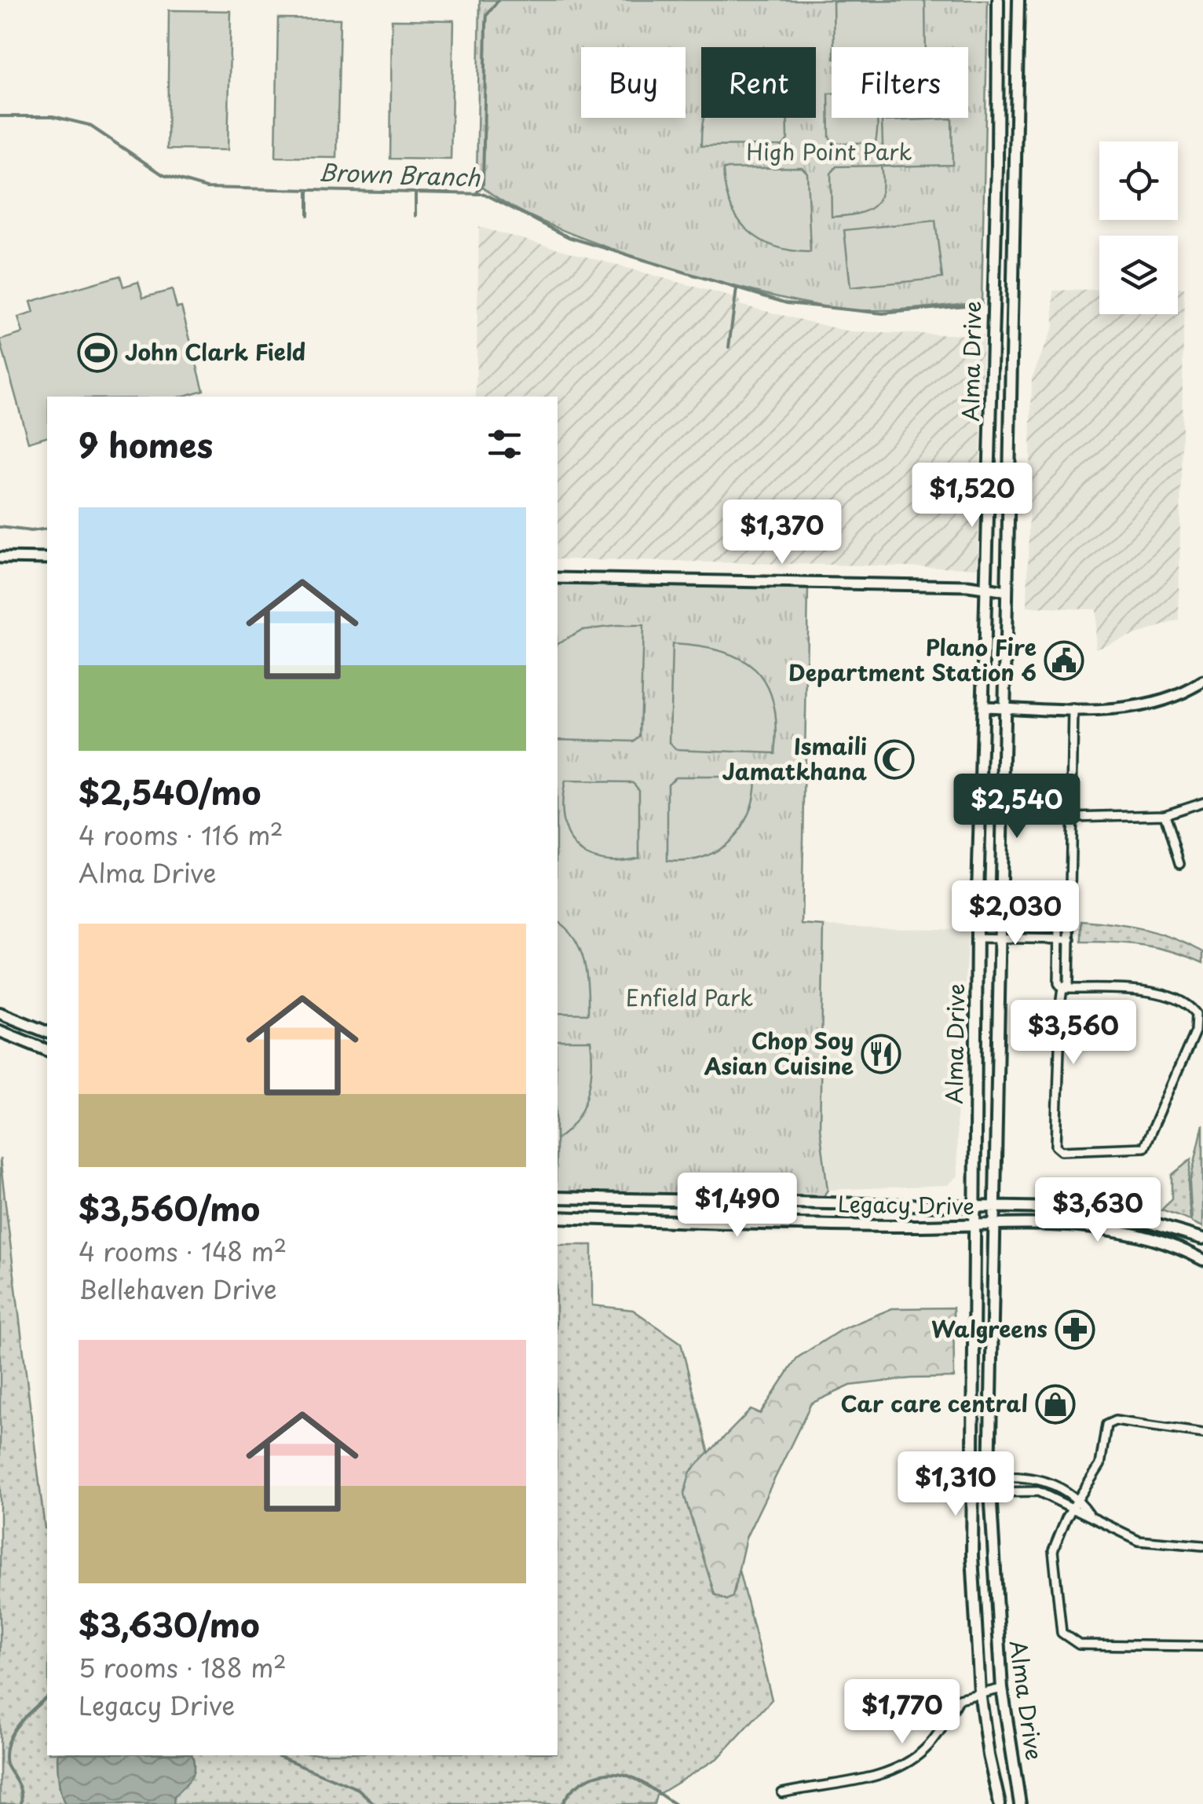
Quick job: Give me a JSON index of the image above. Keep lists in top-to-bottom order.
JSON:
{
  "streets": {
    "main road": ["Alma Drive", "Legacy Drive"]
  },
  "crossings": [
    ["Alma Drive", "Legacy Drive"]
  ],
  "water": ["Brown Branch"],
  "parks": ["High Point Park", "Enfield Park"],
  "places": {
    "sports": ["John Clark Field"],
    "public building": ["Plano Fire Department Station 6"],
    "mosque": ["Ismaili Jamatkhana"],
    "restaurant": ["Chop Soy Asian Cuisine"],
    "pharmacy": ["Walgreens"],
    "shop": ["Car care central"]
  },
  "page": {
    "chip": ["Buy", "Rent", "Filters"],
    "heading": "9 homes",
    "price": [
      "$1,520",
      "$1,370",
      "$2,540",
      "$2,030",
      "$3,560",
      "$1,490",
      "$3,630",
      "$1,310",
      "$1,770"
    ],
    "list": [
      {
        "name": "$2,540/mo",
        "note": "4 rooms · 116 m² · Alma Drive"
      },
      {
        "name": "$3,560/mo",
        "note": "4 rooms · 148 m² · Bellehaven Drive"
      },
      {
        "name": "$3,630/mo",
        "note": "5 rooms · 188 m² · Legacy Drive"
      }
    ]
  }
}
